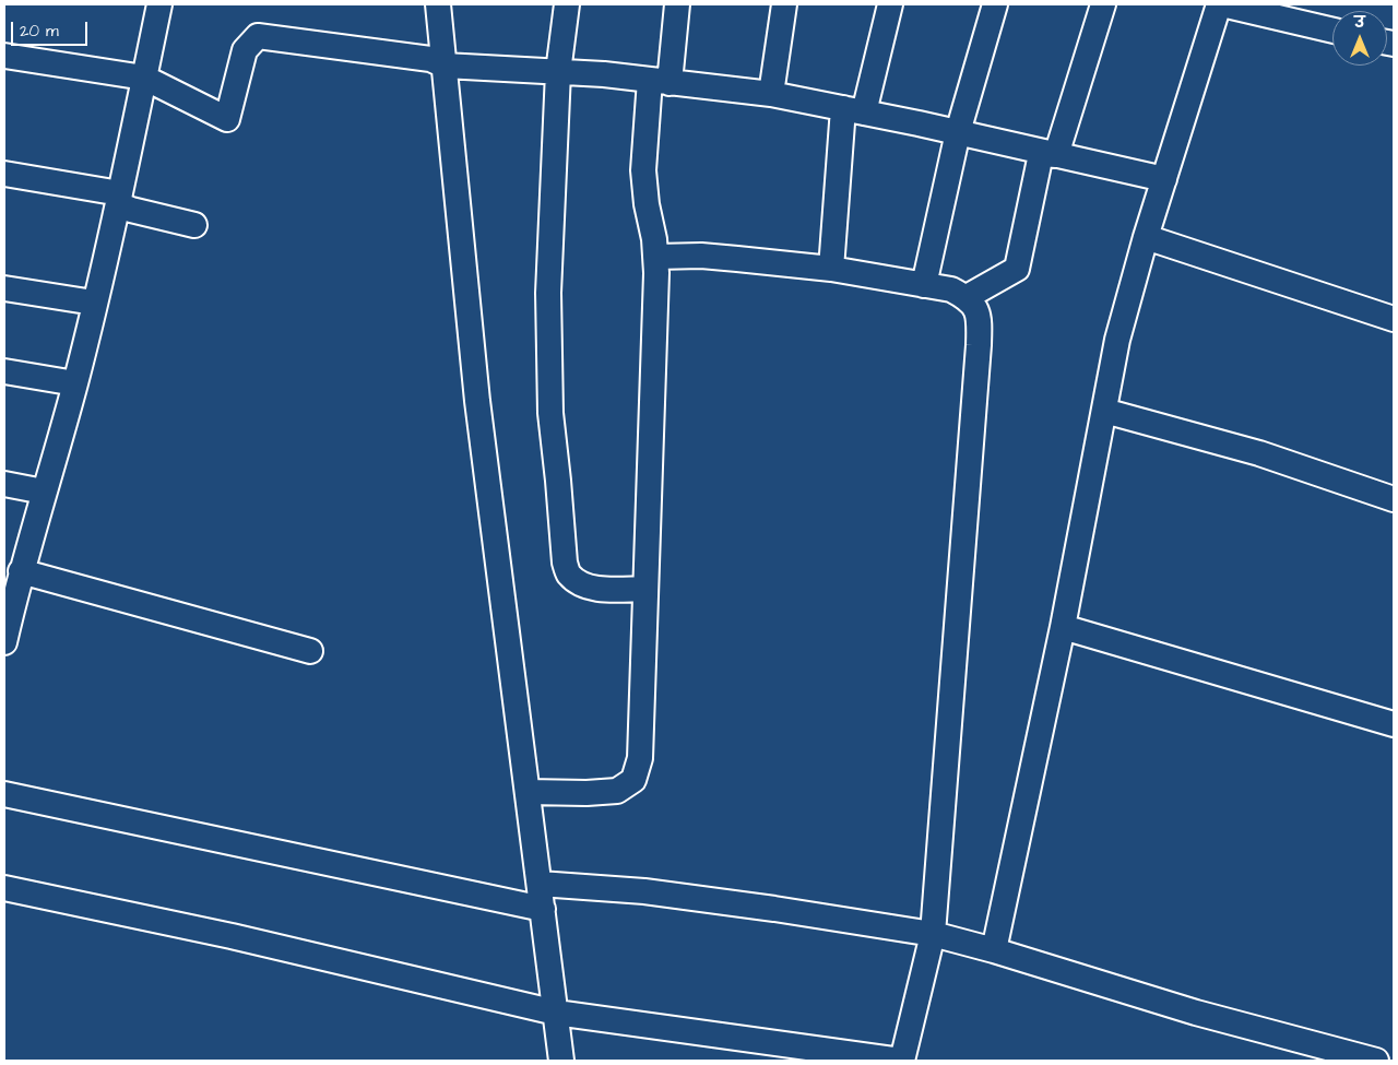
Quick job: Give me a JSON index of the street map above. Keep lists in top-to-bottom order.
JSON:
{
  "scale_bar": "20 m",
  "north": "top"
}
